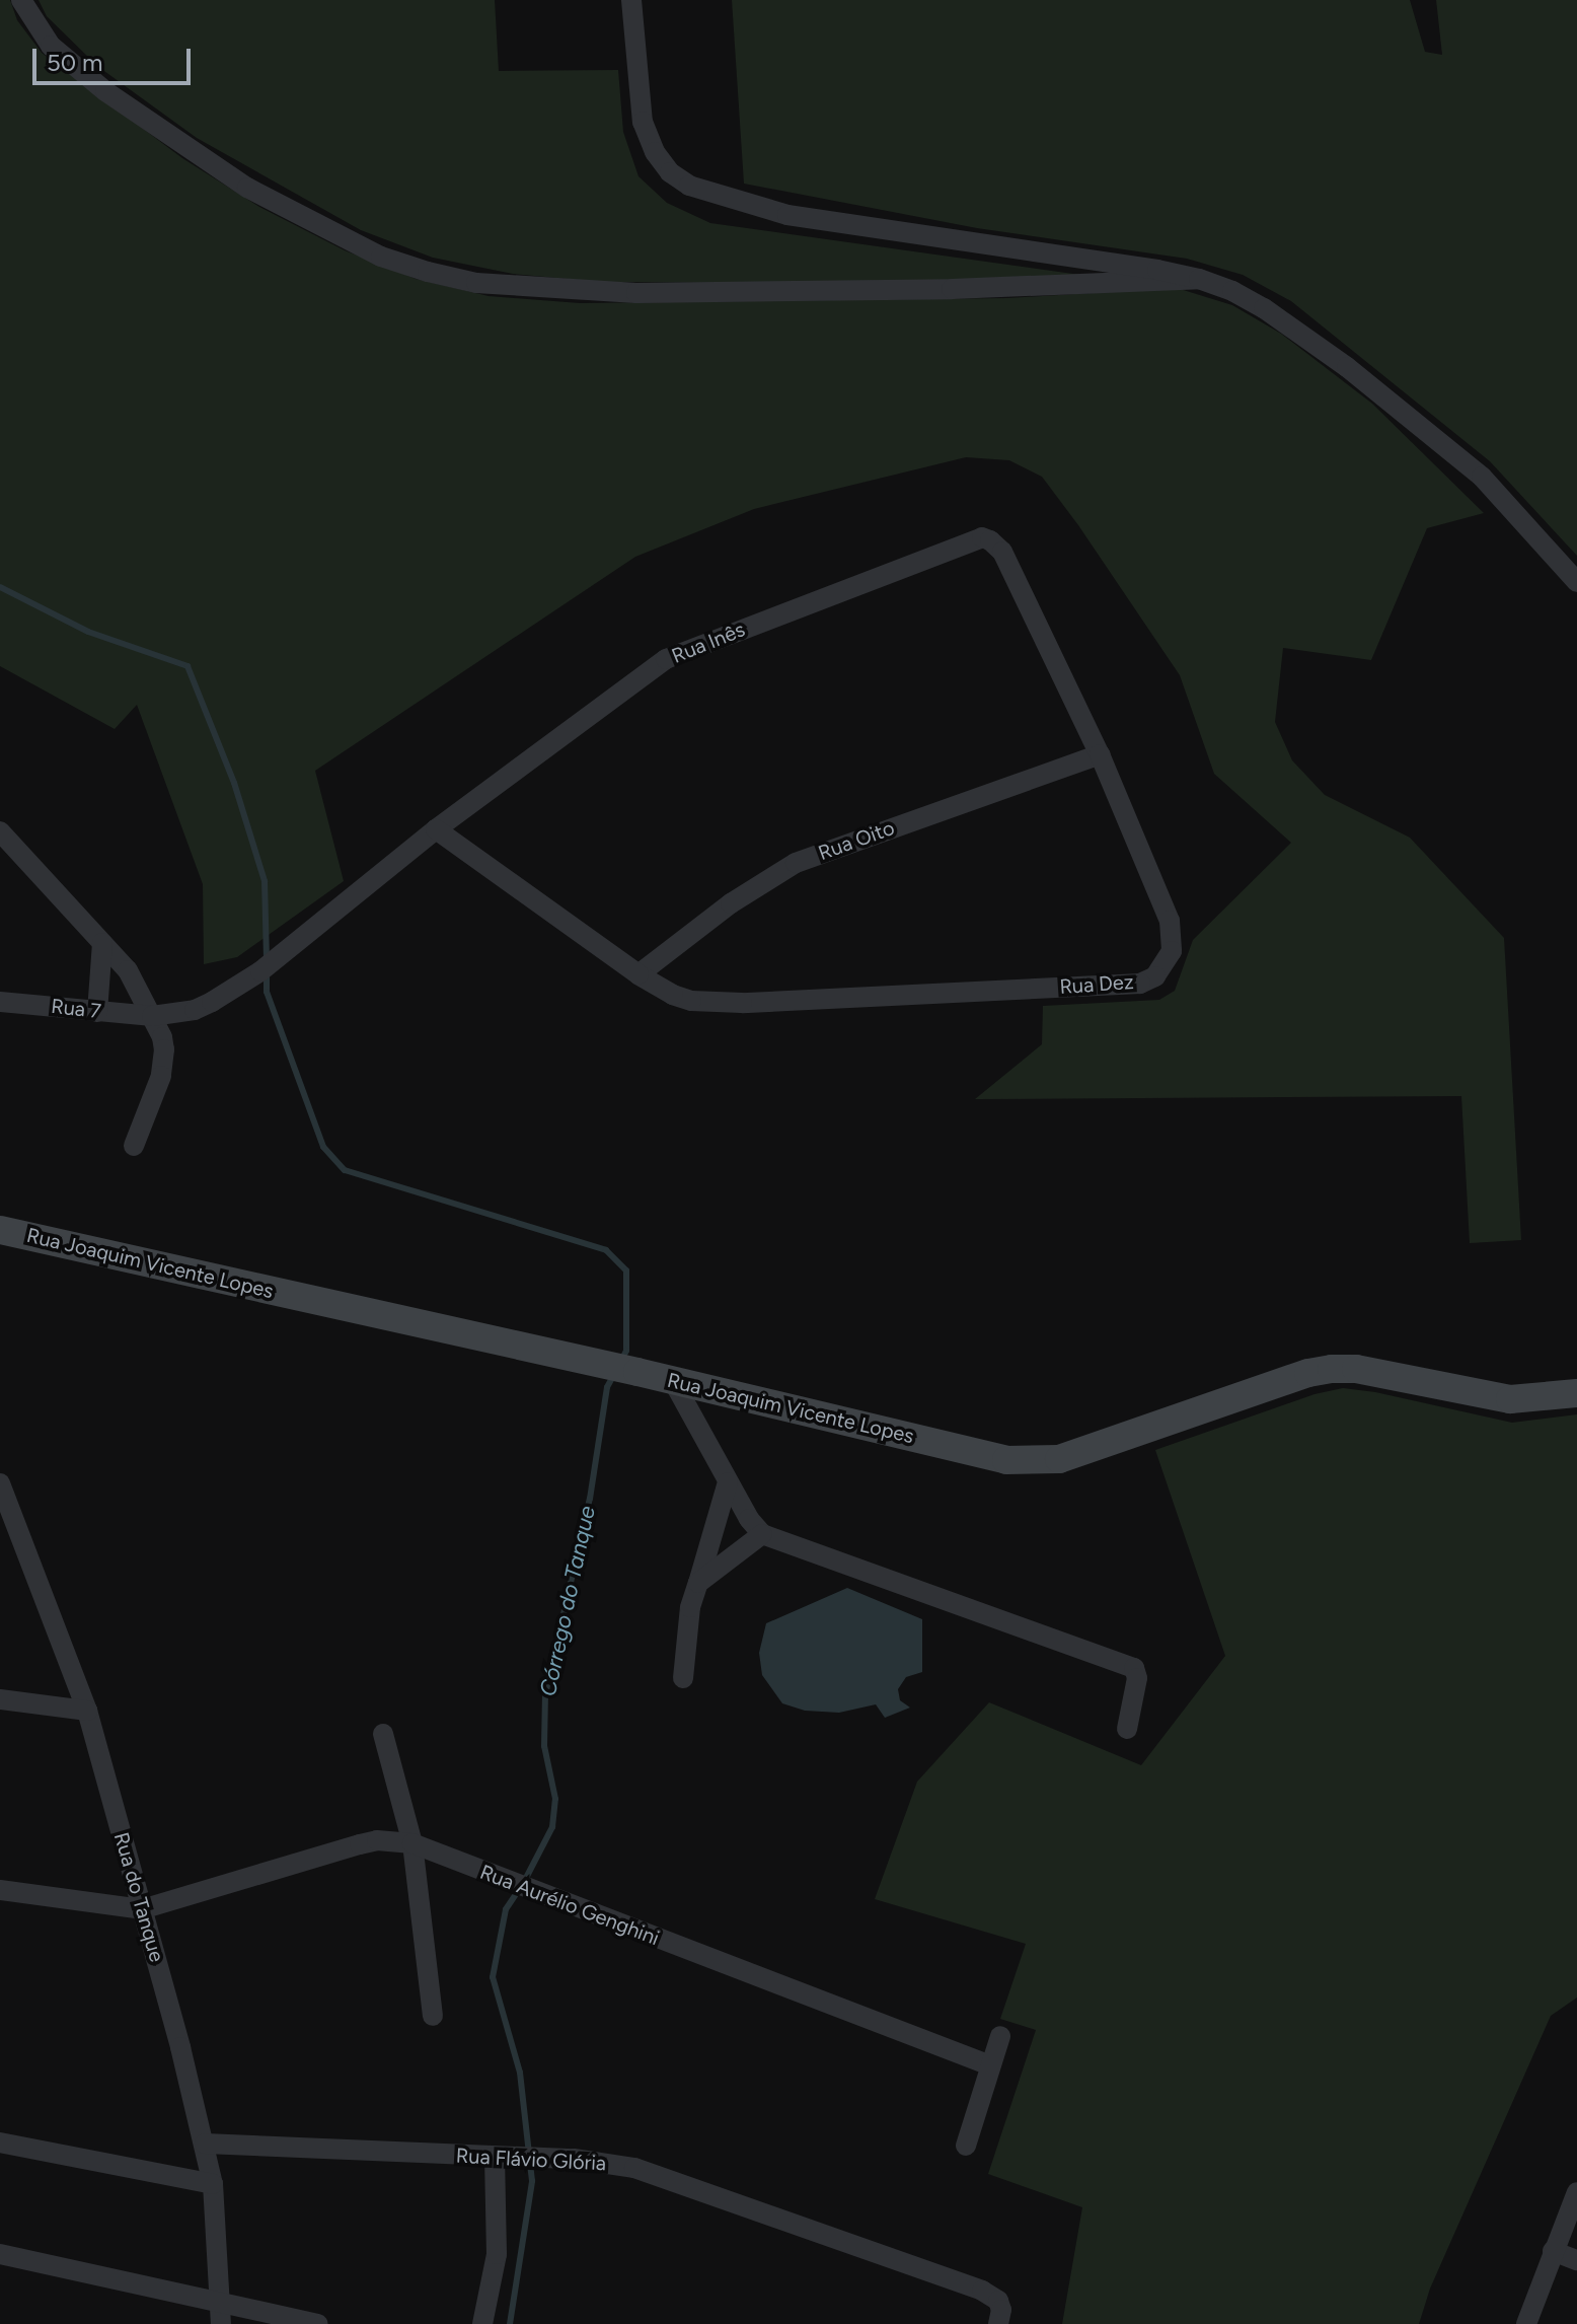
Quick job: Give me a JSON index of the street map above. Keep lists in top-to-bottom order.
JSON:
{
  "streets": {
    "street": [
      "Rua Inês",
      "Rua Oito",
      "Rua Dez",
      "Rua 7",
      "Rua Joaquim Vicente Lopes",
      "Rua do Tanque",
      "Rua Aurélio Genghini",
      "Rua Flávio Glória"
    ]
  },
  "crossings": [
    ["Rua Inês", "Rua Dez"],
    ["Rua Inês", "Rua 7"],
    ["Rua Oito", "Rua Dez"],
    ["Rua do Tanque", "Rua Aurélio Genghini"],
    ["Rua do Tanque", "Rua Flávio Glória"]
  ],
  "water": ["Córrego do Tanque"],
  "scale_bar": "50 m"
}
